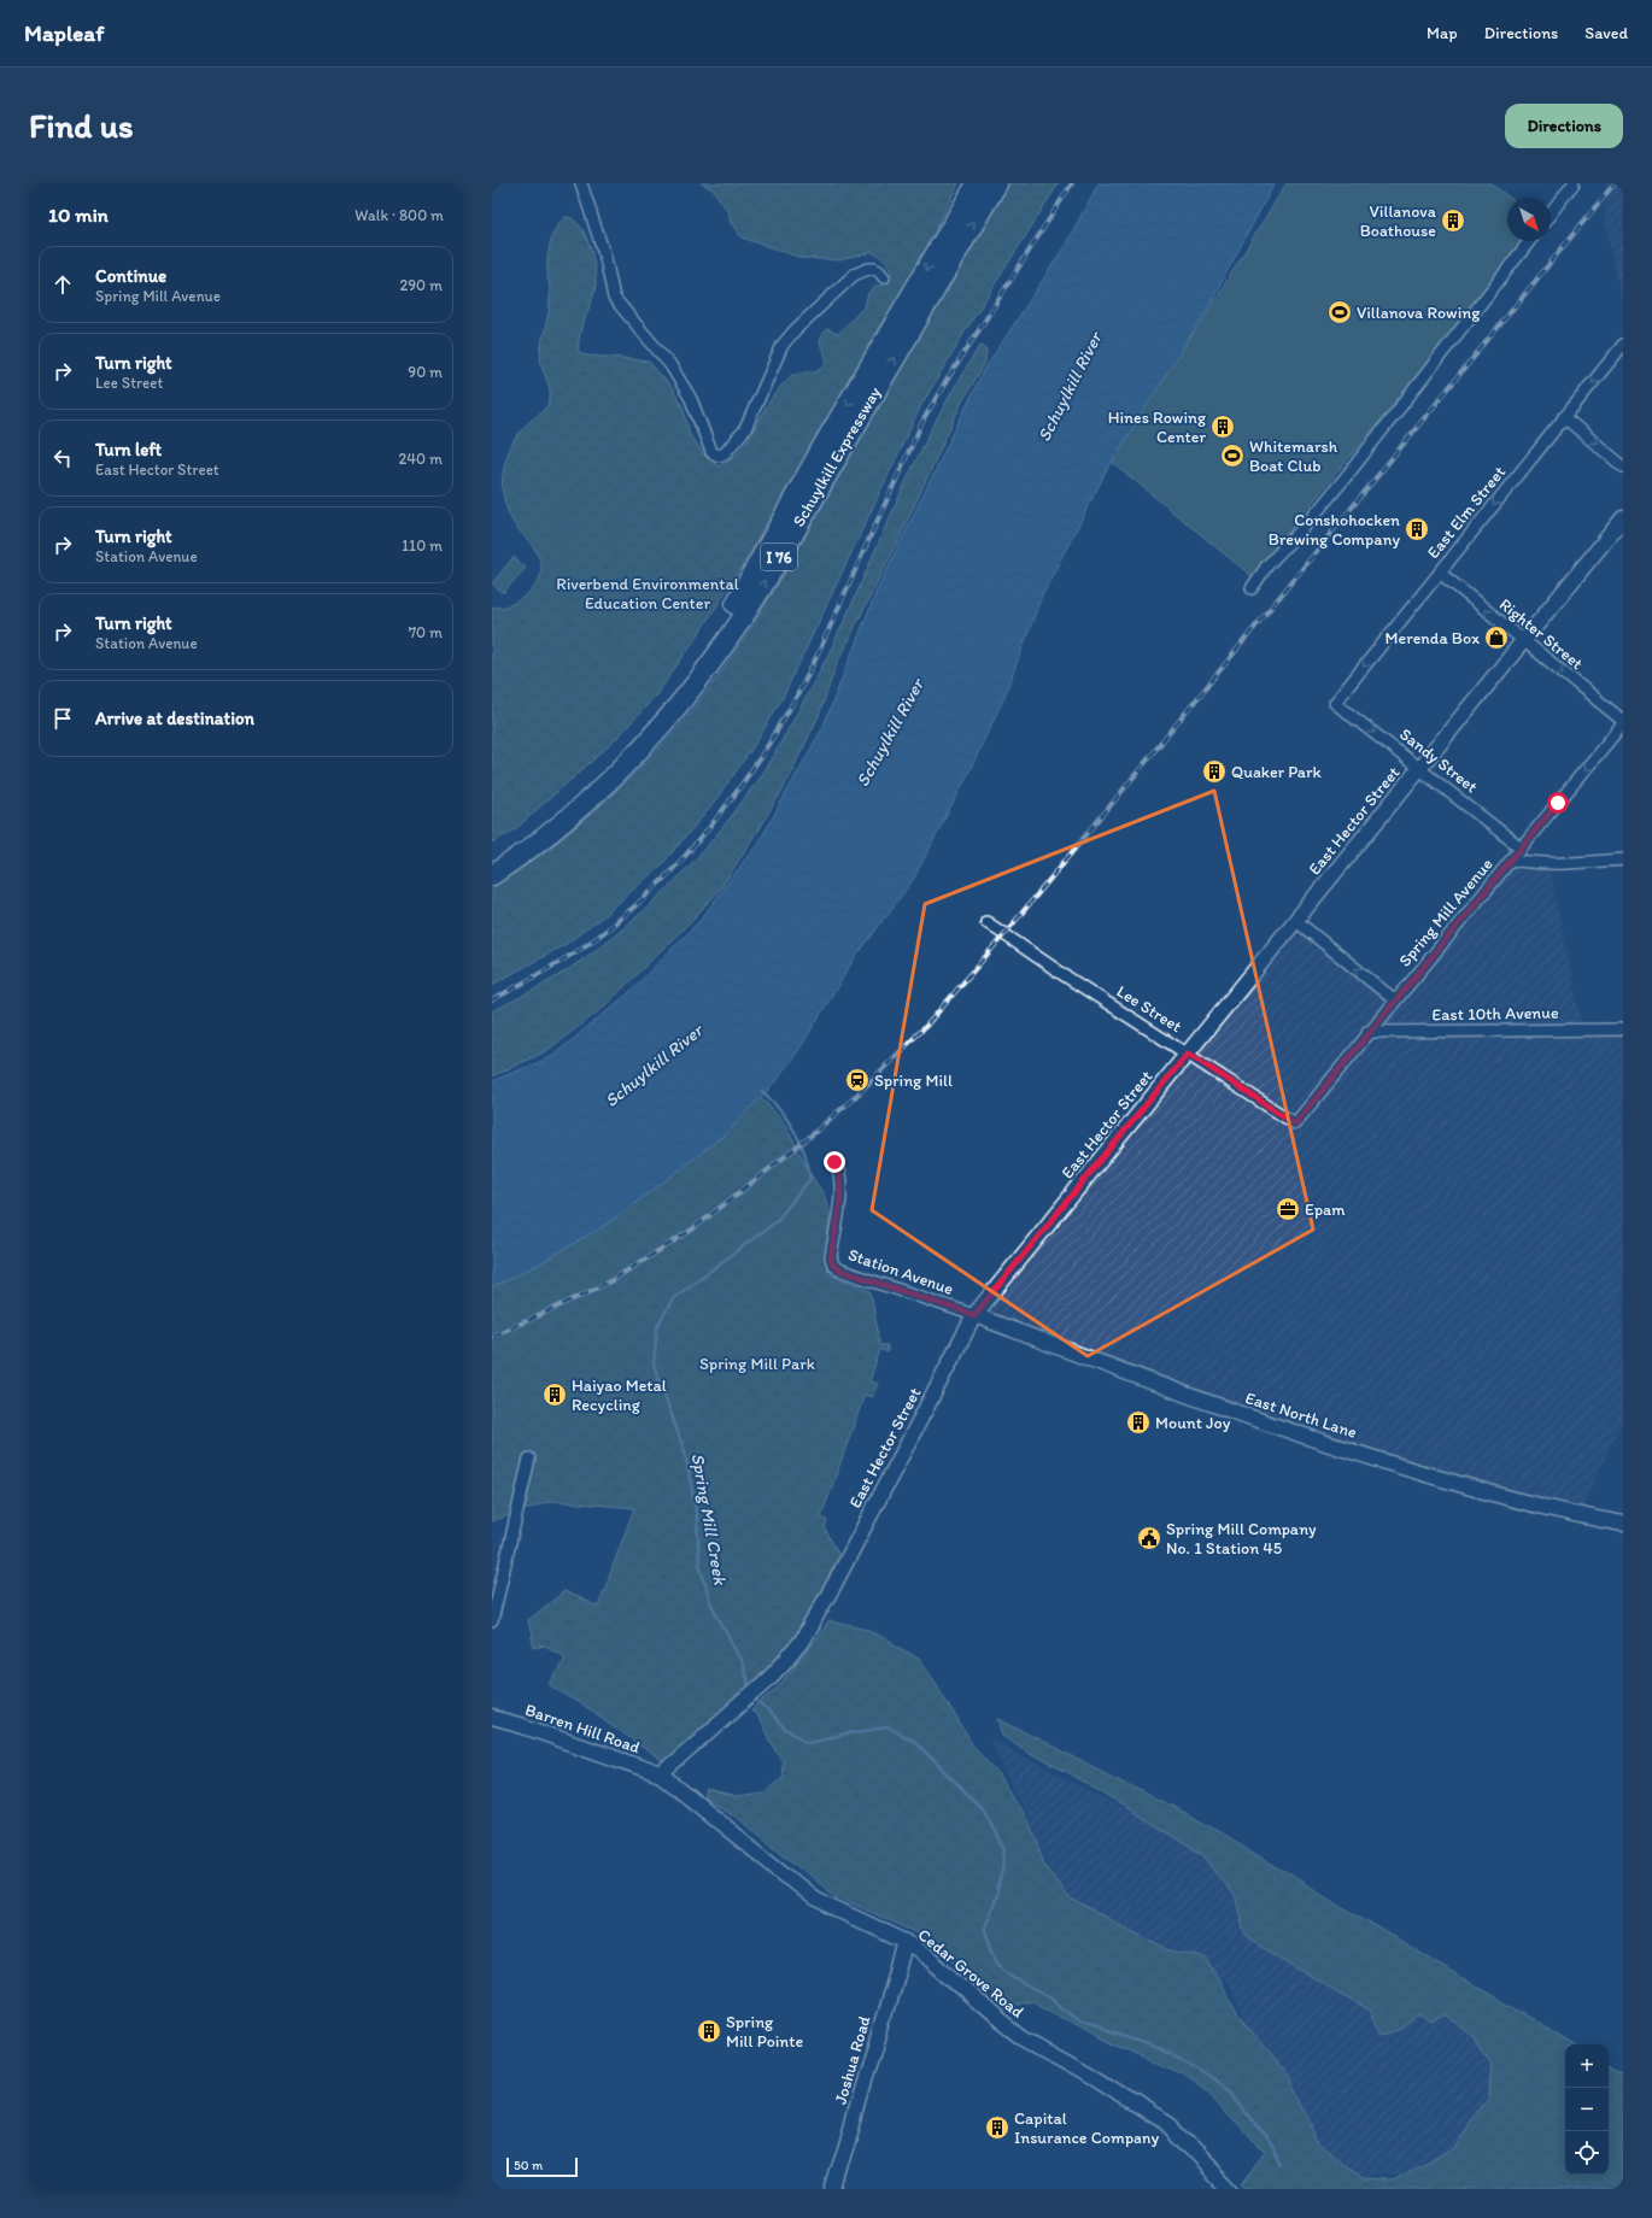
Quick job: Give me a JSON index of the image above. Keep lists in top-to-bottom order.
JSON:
{
  "streets": {
    "highway": ["Schuylkill Expressway", "I 76"],
    "main road": [
      "East Hector Street",
      "East North Lane",
      "Barren Hill Road",
      "Cedar Grove Road",
      "Joshua Road"
    ],
    "street": [
      "East Elm Street",
      "Righter Street",
      "Sandy Street",
      "Spring Mill Avenue",
      "Lee Street",
      "East 10th Avenue",
      "Station Avenue"
    ]
  },
  "crossings": [
    ["East Elm Street", "Righter Street"],
    ["East Elm Street", "Sandy Street"],
    ["Righter Street", "East Hector Street"],
    ["Righter Street", "Spring Mill Avenue"],
    ["Sandy Street", "East Hector Street"],
    ["Sandy Street", "Spring Mill Avenue"],
    ["East Hector Street", "Lee Street"],
    ["East Hector Street", "Station Avenue"],
    ["East Hector Street", "East North Lane"],
    ["East Hector Street", "Barren Hill Road"],
    ["East Hector Street", "Cedar Grove Road"],
    ["Spring Mill Avenue", "Lee Street"],
    ["Spring Mill Avenue", "East 10th Avenue"],
    ["Station Avenue", "East North Lane"],
    ["Barren Hill Road", "Cedar Grove Road"],
    ["Cedar Grove Road", "Joshua Road"]
  ],
  "one_way": ["East Elm Street", "Sandy Street"],
  "water": ["Schuylkill River", "Spring Mill Creek"],
  "parks": ["Riverbend Environmental Education Center", "Spring Mill Park"],
  "places": {
    "building": [
      "Villanova Boathouse",
      "Hines Rowing Center",
      "Conshohocken Brewing Company",
      "Quaker Park",
      "Haiyao Metal Recycling",
      "Mount Joy",
      "Spring Mill Pointe",
      "Capital Insurance Company"
    ],
    "sports": ["Villanova Rowing", "Whitemarsh Boat Club"],
    "shop": ["Merenda Box"],
    "station": ["Spring Mill"],
    "office": ["Epam"],
    "public building": ["Spring Mill Company No. 1 Station 45"]
  },
  "scale_bar": "50 m",
  "north": "bottom right",
  "page": {
    "header": "Mapleaf",
    "nav": ["Map", "Directions", "Saved"],
    "buttons": "Directions",
    "title": "Find us",
    "heading": ["10 min", "Walk · 800 m"],
    "list": [
      ["Continue", "Spring Mill Avenue", "290 m"],
      ["Turn right", "Lee Street", "90 m"],
      ["Turn left", "East Hector Street", "240 m"],
      ["Turn right", "Station Avenue", "110 m"],
      ["Turn right", "Station Avenue", "70 m"],
      "Arrive at destination"
    ],
    "map_buttons": ["+", "−"],
    "scale": "50 m"
  }
}
